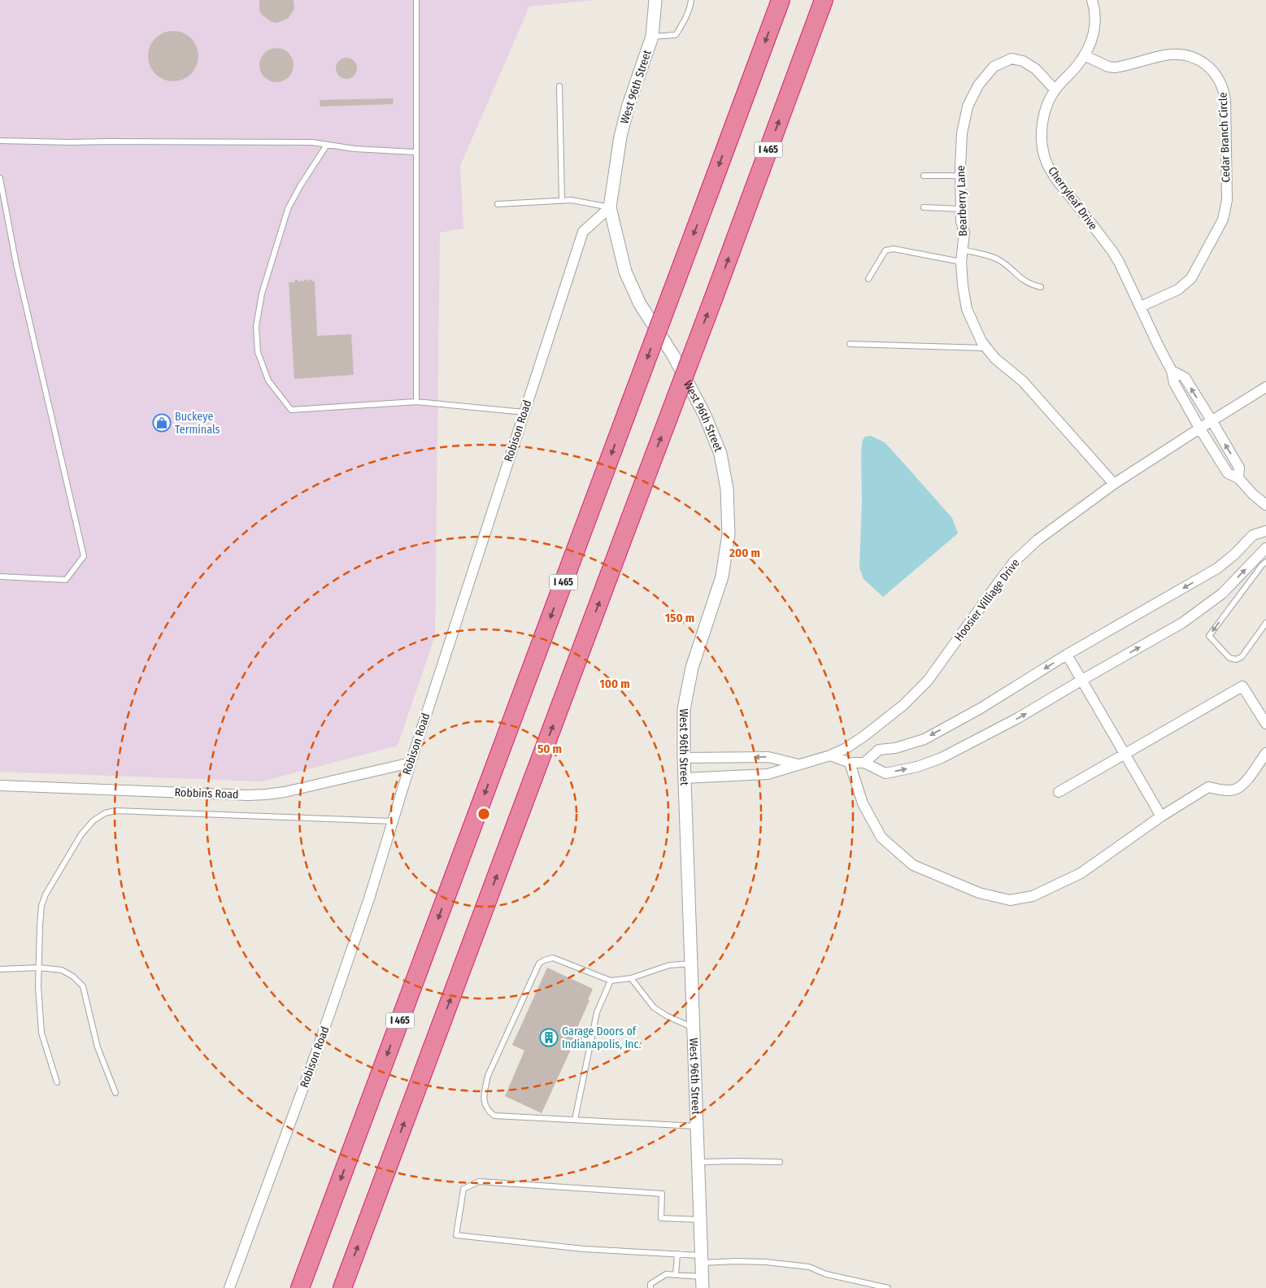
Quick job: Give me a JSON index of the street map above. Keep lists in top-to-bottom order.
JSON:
{
  "streets": {
    "highway": ["I 465"],
    "street": [
      "West 96th Street",
      "Cedar Branch Circle",
      "Cherryleaf Drive",
      "Bearberry Lane",
      "Robison Road",
      "Hoosier Villiage Drive",
      "Robbins Road"
    ]
  },
  "crossings": [
    ["West 96th Street", "Robison Road"],
    ["West 96th Street", "Hoosier Villiage Drive"],
    ["Cedar Branch Circle", "Cherryleaf Drive"],
    ["Cherryleaf Drive", "Bearberry Lane"],
    ["Cherryleaf Drive", "Hoosier Villiage Drive"],
    ["Bearberry Lane", "Hoosier Villiage Drive"],
    ["Robison Road", "Robbins Road"]
  ],
  "places": {
    "shop": ["Buckeye Terminals"],
    "building": ["Garage Doors of Indianapolis, Inc."]
  },
  "rings": [
    "200 m",
    "150 m",
    "100 m",
    "50 m"
  ]
}
